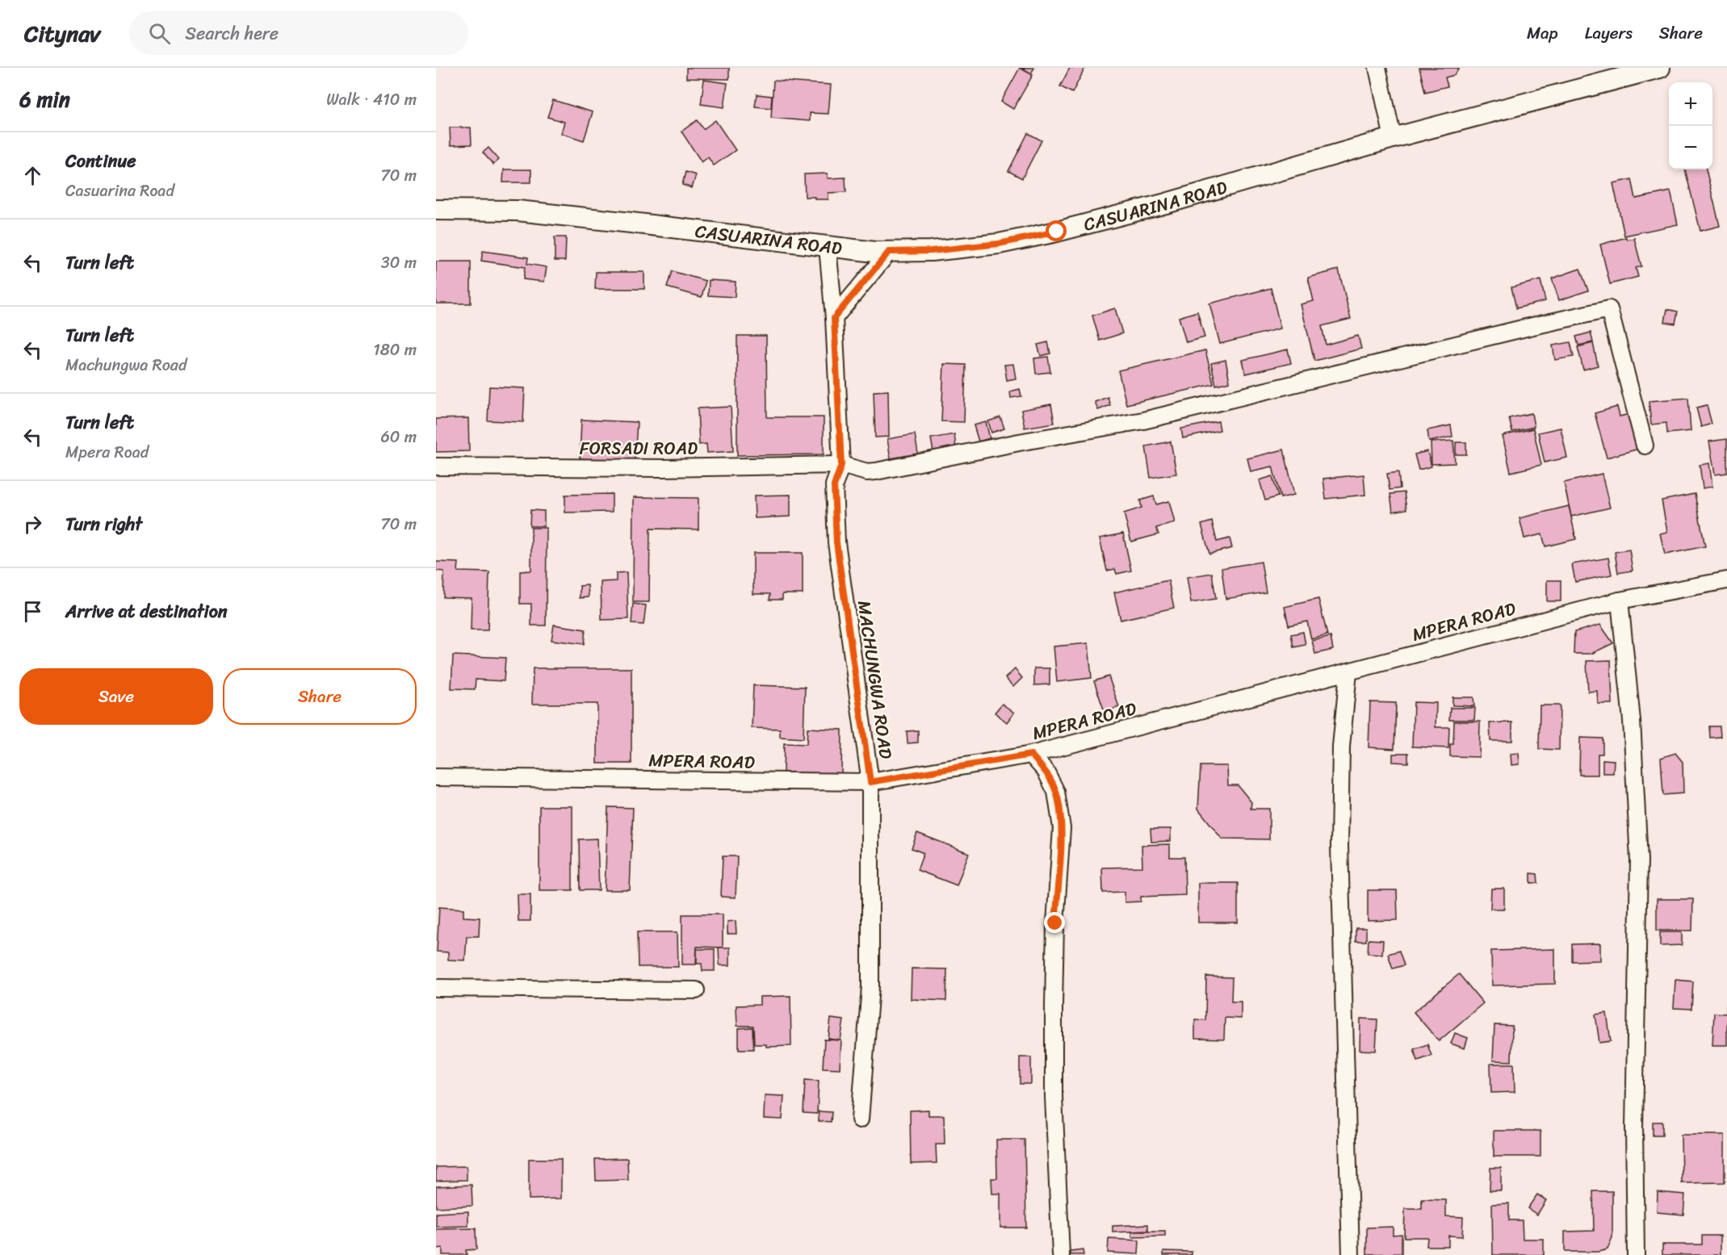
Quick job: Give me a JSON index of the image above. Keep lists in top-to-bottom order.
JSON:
{
  "streets": {
    "street": [
      "CASUARINA ROAD",
      "FORSADI ROAD",
      "MPERA ROAD",
      "MACHUNGWA ROAD"
    ]
  },
  "crossings": [
    ["CASUARINA ROAD", "MACHUNGWA ROAD"],
    ["FORSADI ROAD", "MACHUNGWA ROAD"],
    ["MPERA ROAD", "MACHUNGWA ROAD"]
  ],
  "page": {
    "header": "Citynav",
    "search": "Search here",
    "nav": ["Map", "Layers", "Share"],
    "heading": ["6 min", "Walk · 410 m"],
    "map_buttons": ["+", "−"],
    "list": [
      ["Continue", "Casuarina Road", "70 m"],
      ["Turn left", "30 m"],
      ["Turn left", "Machungwa Road", "180 m"],
      ["Turn left", "Mpera Road", "60 m"],
      ["Turn right", "70 m"],
      "Arrive at destination"
    ],
    "buttons": ["Save", "Share"]
  }
}
